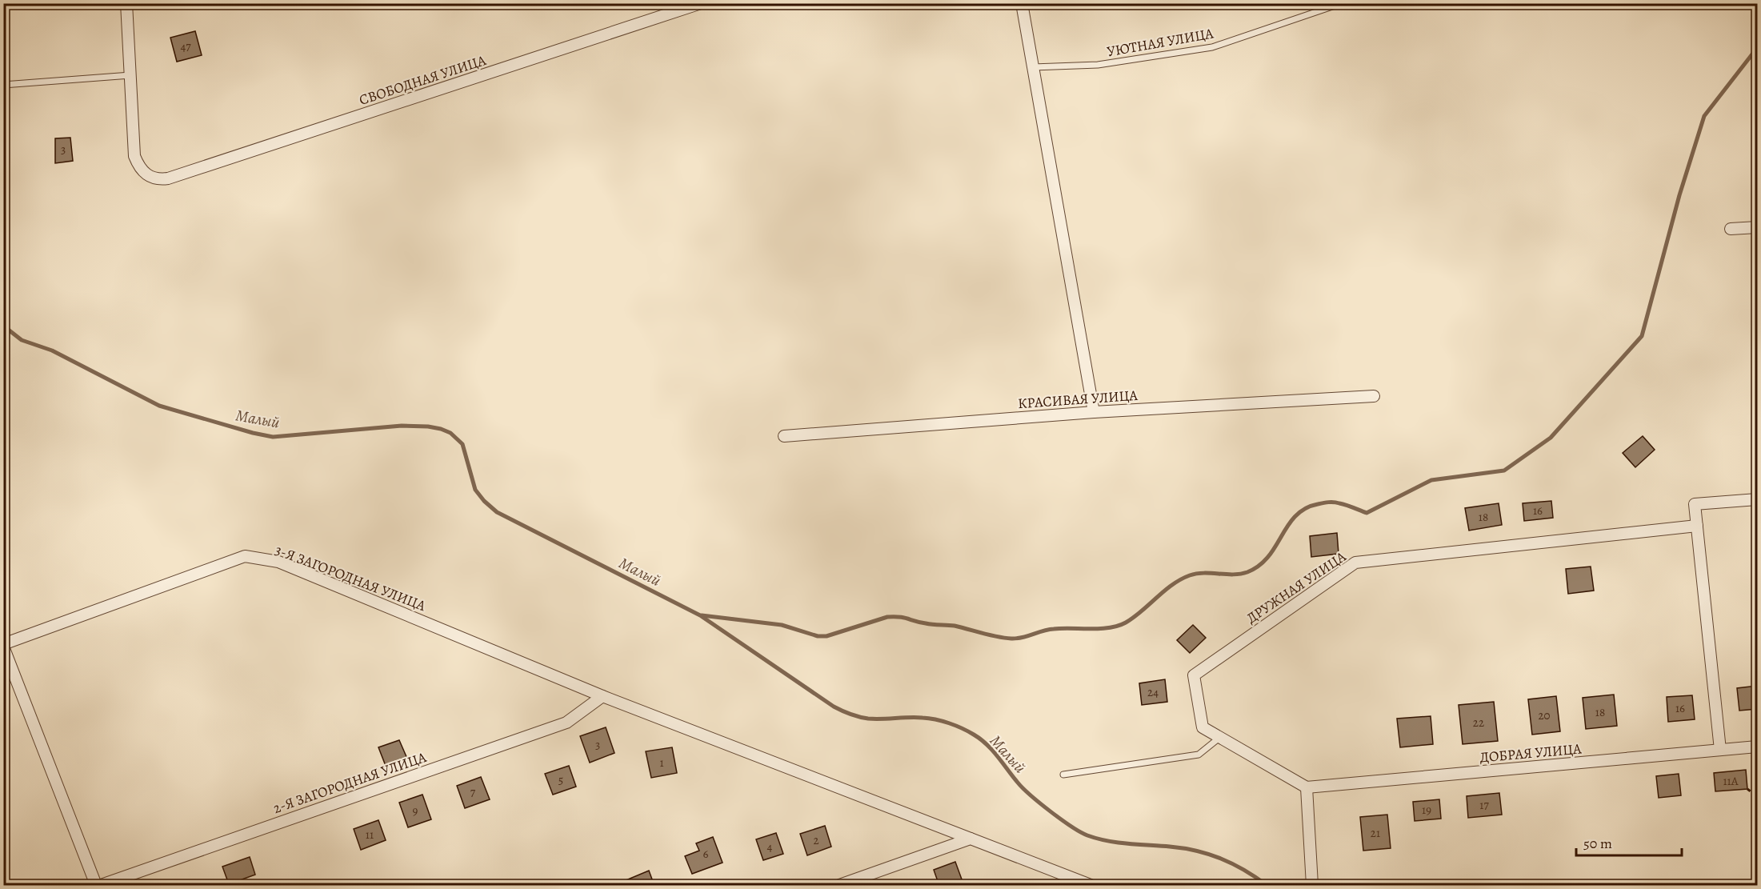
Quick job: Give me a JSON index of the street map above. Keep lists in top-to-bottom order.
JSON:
{
  "streets": {
    "street": [
      "СВОБОДНАЯ УЛИЦА",
      "КРАСИВАЯ УЛИЦА",
      "3-Я ЗАГОРОДНАЯ УЛИЦА",
      "ДРУЖНАЯ УЛИЦА",
      "ДОБРАЯ УЛИЦА",
      "2-Я ЗАГОРОДНАЯ УЛИЦА"
    ],
    "lane": ["УЮТНАЯ УЛИЦА"]
  },
  "crossings": [
    ["3-Я ЗАГОРОДНАЯ УЛИЦА", "2-Я ЗАГОРОДНАЯ УЛИЦА"],
    ["ДРУЖНАЯ УЛИЦА", "ДОБРАЯ УЛИЦА"]
  ],
  "water": ["Малый"],
  "house_numbers": [
    "47",
    "3",
    "16",
    "18",
    "24",
    "16",
    "18",
    "20",
    "22",
    "3",
    "1",
    "5",
    "11А",
    "7",
    "17",
    "19",
    "9",
    "21",
    "11",
    "2",
    "4",
    "6"
  ],
  "scale_bar": "50 m"
}
